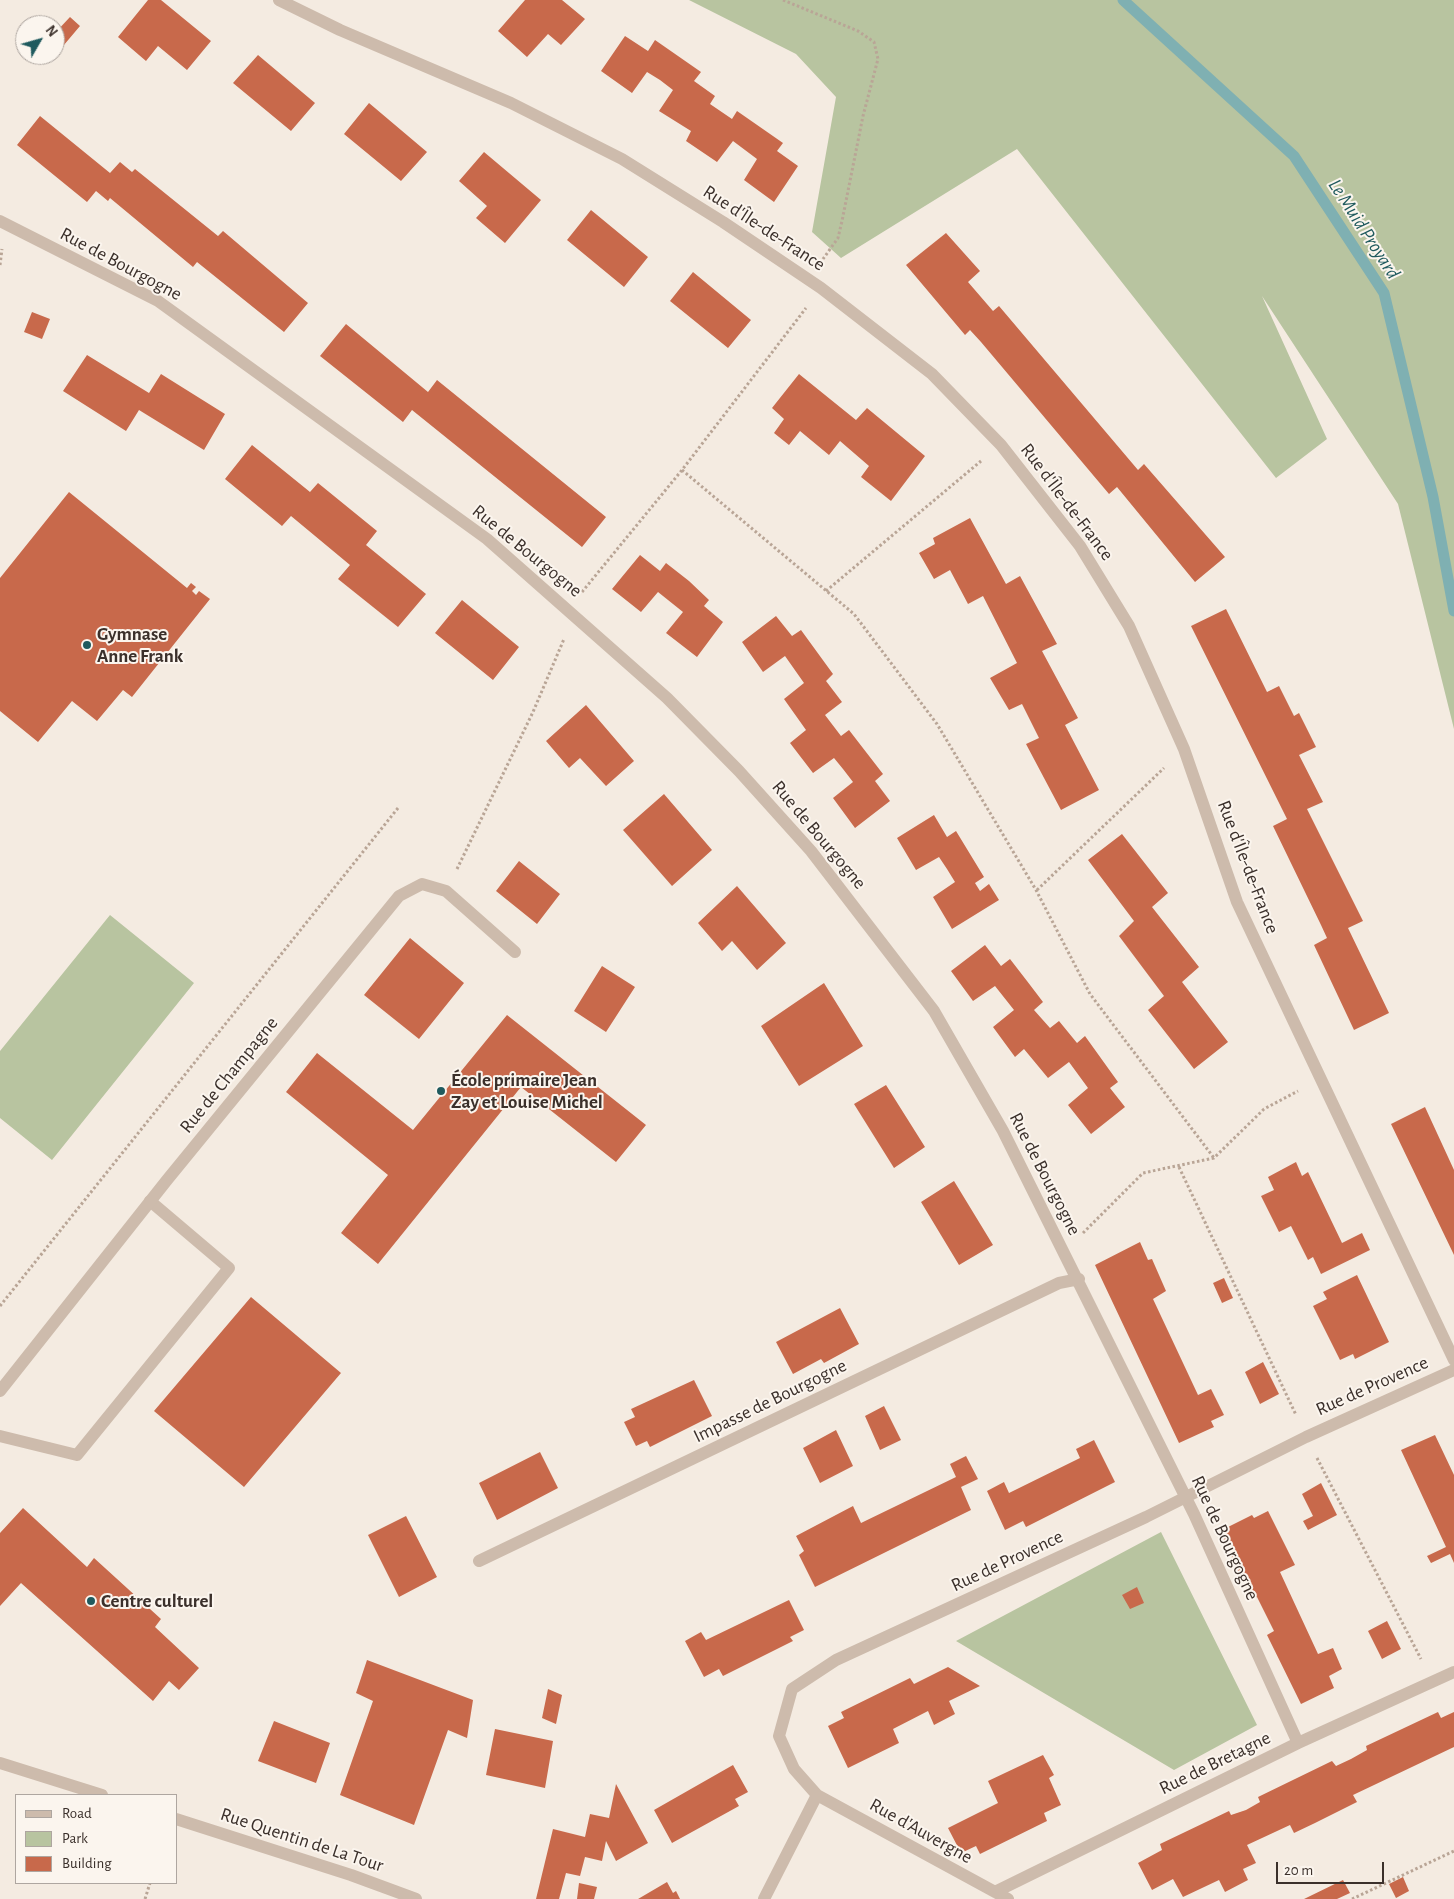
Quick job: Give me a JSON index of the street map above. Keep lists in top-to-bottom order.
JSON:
{
  "streets": {
    "street": [
      "Rue d'Île-de-France",
      "Rue de Bourgogne",
      "Rue de Champagne",
      "Rue de Provence",
      "Impasse de Bourgogne",
      "Rue de Bretagne",
      "Rue d'Auvergne",
      "Rue Quentin de La Tour"
    ]
  },
  "crossings": [
    ["Rue de Bourgogne", "Rue de Provence"],
    ["Rue de Bourgogne", "Impasse de Bourgogne"],
    ["Rue de Bourgogne", "Rue de Bretagne"],
    ["Rue de Provence", "Rue d'Auvergne"],
    ["Rue de Bretagne", "Rue d'Auvergne"]
  ],
  "water": ["Le Muid Proyard"],
  "places": ["Gymnase Anne Frank", "École primaire Jean Zay et Louise Michel", "Centre culturel"],
  "legend": ["Road", "Park", "Building"],
  "scale_bar": "20 m",
  "north": "top right"
}
